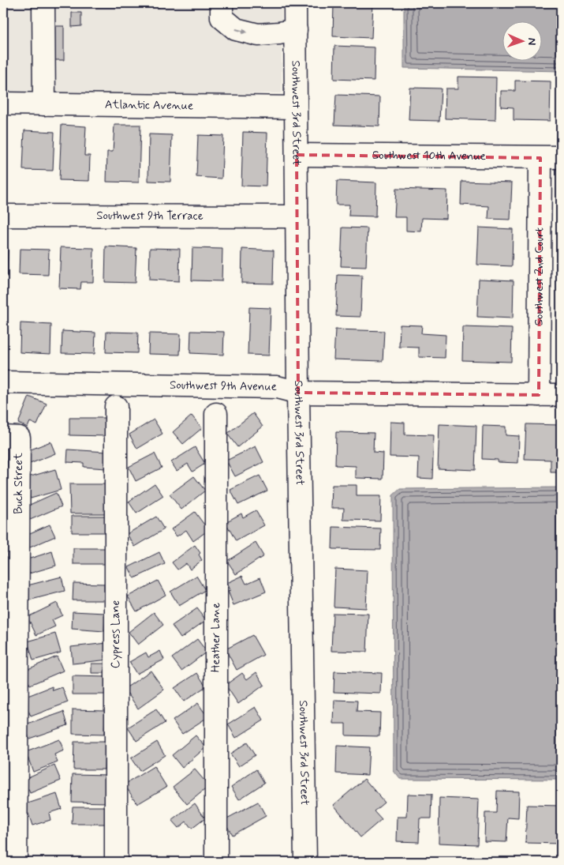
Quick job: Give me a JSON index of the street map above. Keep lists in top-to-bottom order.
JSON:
{
  "streets": {
    "street": [
      "Atlantic Avenue",
      "Southwest 3rd Street",
      "Southwest 10th Avenue",
      "Southwest 9th Terrace",
      "Southwest 2nd Court",
      "Southwest 9th Avenue",
      "Buck Street",
      "Cypress Lane",
      "Heather Lane"
    ]
  },
  "crossings": [
    ["Atlantic Avenue", "Southwest 3rd Street"],
    ["Southwest 3rd Street", "Southwest 10th Avenue"],
    ["Southwest 3rd Street", "Southwest 9th Terrace"],
    ["Southwest 3rd Street", "Southwest 9th Avenue"],
    ["Southwest 10th Avenue", "Southwest 2nd Court"],
    ["Southwest 2nd Court", "Southwest 9th Avenue"]
  ],
  "north": "right"
}
